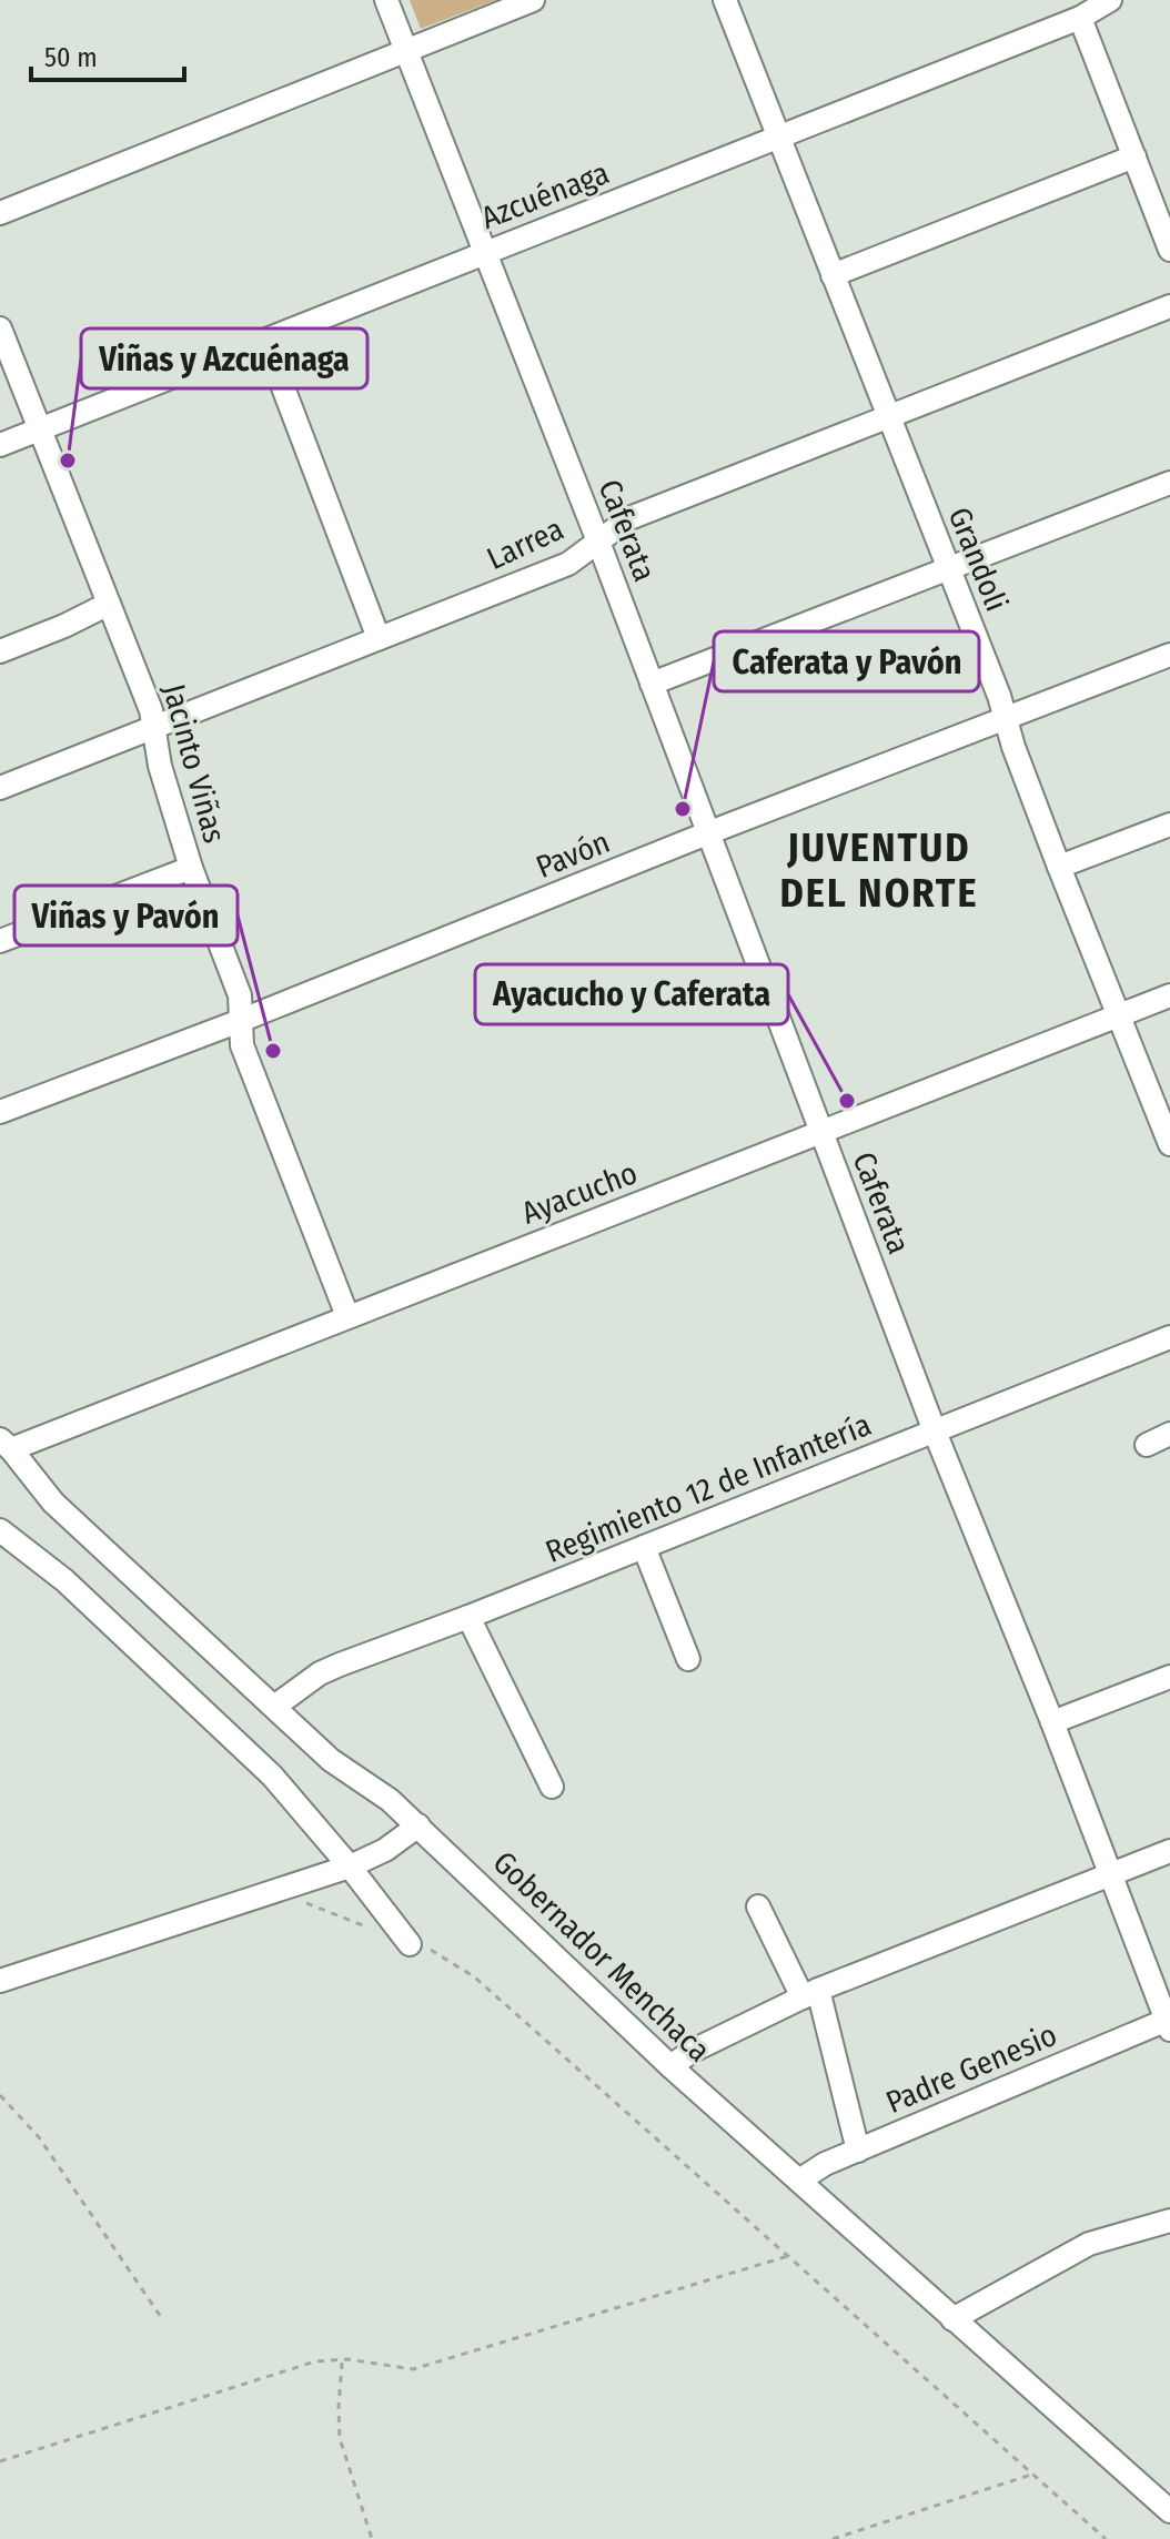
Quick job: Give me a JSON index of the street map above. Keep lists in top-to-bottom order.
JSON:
{
  "streets": {
    "street": [
      "Azcuénaga",
      "Caferata",
      "Larrea",
      "Grandoli",
      "Jacinto Viñas",
      "Pavón",
      "Ayacucho",
      "Regimiento 12 de Infantería",
      "Gobernador Menchaca",
      "Padre Genesio"
    ]
  },
  "crossings": [
    ["Azcuénaga", "Caferata"],
    ["Azcuénaga", "Grandoli"],
    ["Azcuénaga", "Jacinto Viñas"],
    ["Caferata", "Larrea"],
    ["Caferata", "Pavón"],
    ["Caferata", "Ayacucho"],
    ["Caferata", "Regimiento 12 de Infantería"],
    ["Caferata", "Padre Genesio"],
    ["Larrea", "Grandoli"],
    ["Larrea", "Jacinto Viñas"],
    ["Grandoli", "Pavón"],
    ["Grandoli", "Ayacucho"],
    ["Jacinto Viñas", "Pavón"],
    ["Jacinto Viñas", "Ayacucho"],
    ["Ayacucho", "Gobernador Menchaca"],
    ["Regimiento 12 de Infantería", "Gobernador Menchaca"],
    ["Gobernador Menchaca", "Padre Genesio"]
  ],
  "districts": ["JUVENTUD DEL NORTE"],
  "places": [
    "Viñas y Azcuénaga",
    "Caferata y Pavón",
    "Viñas y Pavón",
    "Ayacucho y Caferata"
  ],
  "scale_bar": "50 m"
}
